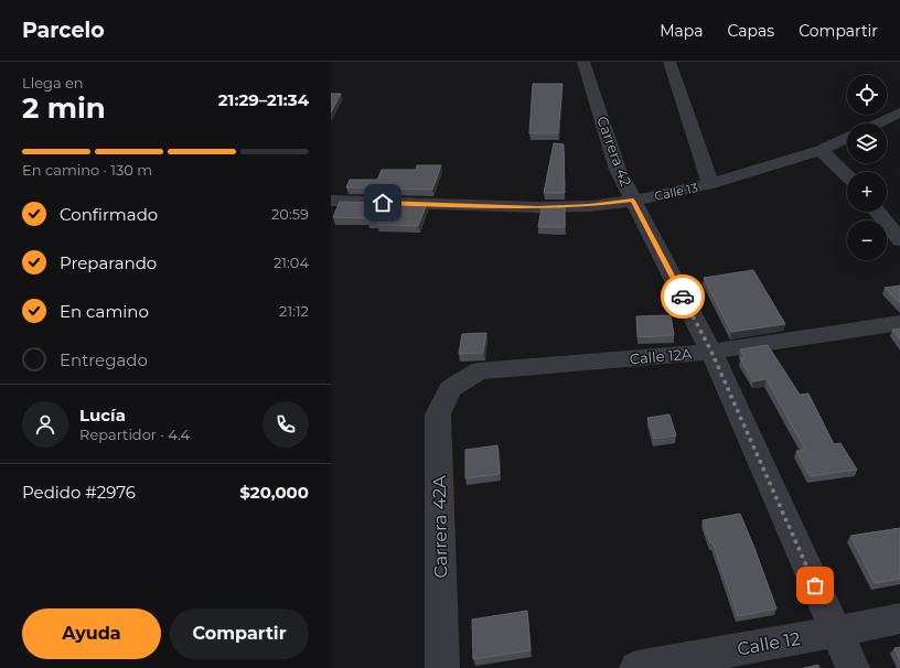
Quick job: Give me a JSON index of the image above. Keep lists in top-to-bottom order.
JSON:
{
  "streets": {
    "street": [
      "Carrera 42",
      "Calle 13",
      "Calle 12A",
      "Carrera 42A",
      "Calle 12"
    ]
  },
  "crossings": [
    ["Carrera 42", "Calle 13"],
    ["Carrera 42", "Calle 12A"],
    ["Carrera 42", "Calle 12"],
    ["Calle 12A", "Carrera 42A"]
  ],
  "page": {
    "header": "Parcelo",
    "nav": ["Mapa", "Capas", "Compartir"],
    "heading": ["2 min", "Llega en", "21:29–21:34"],
    "panel": [
      "Lucía",
      "Repartidor · 4.4",
      "Pedido #2976",
      "$20,000"
    ],
    "map_buttons": ["+", "−"],
    "bar": "En camino · 130 m",
    "list": [
      ["Confirmado", "20:59"],
      ["Preparando", "21:04"],
      ["En camino", "21:12"],
      "Entregado"
    ],
    "buttons": ["Ayuda", "Compartir"]
  }
}
